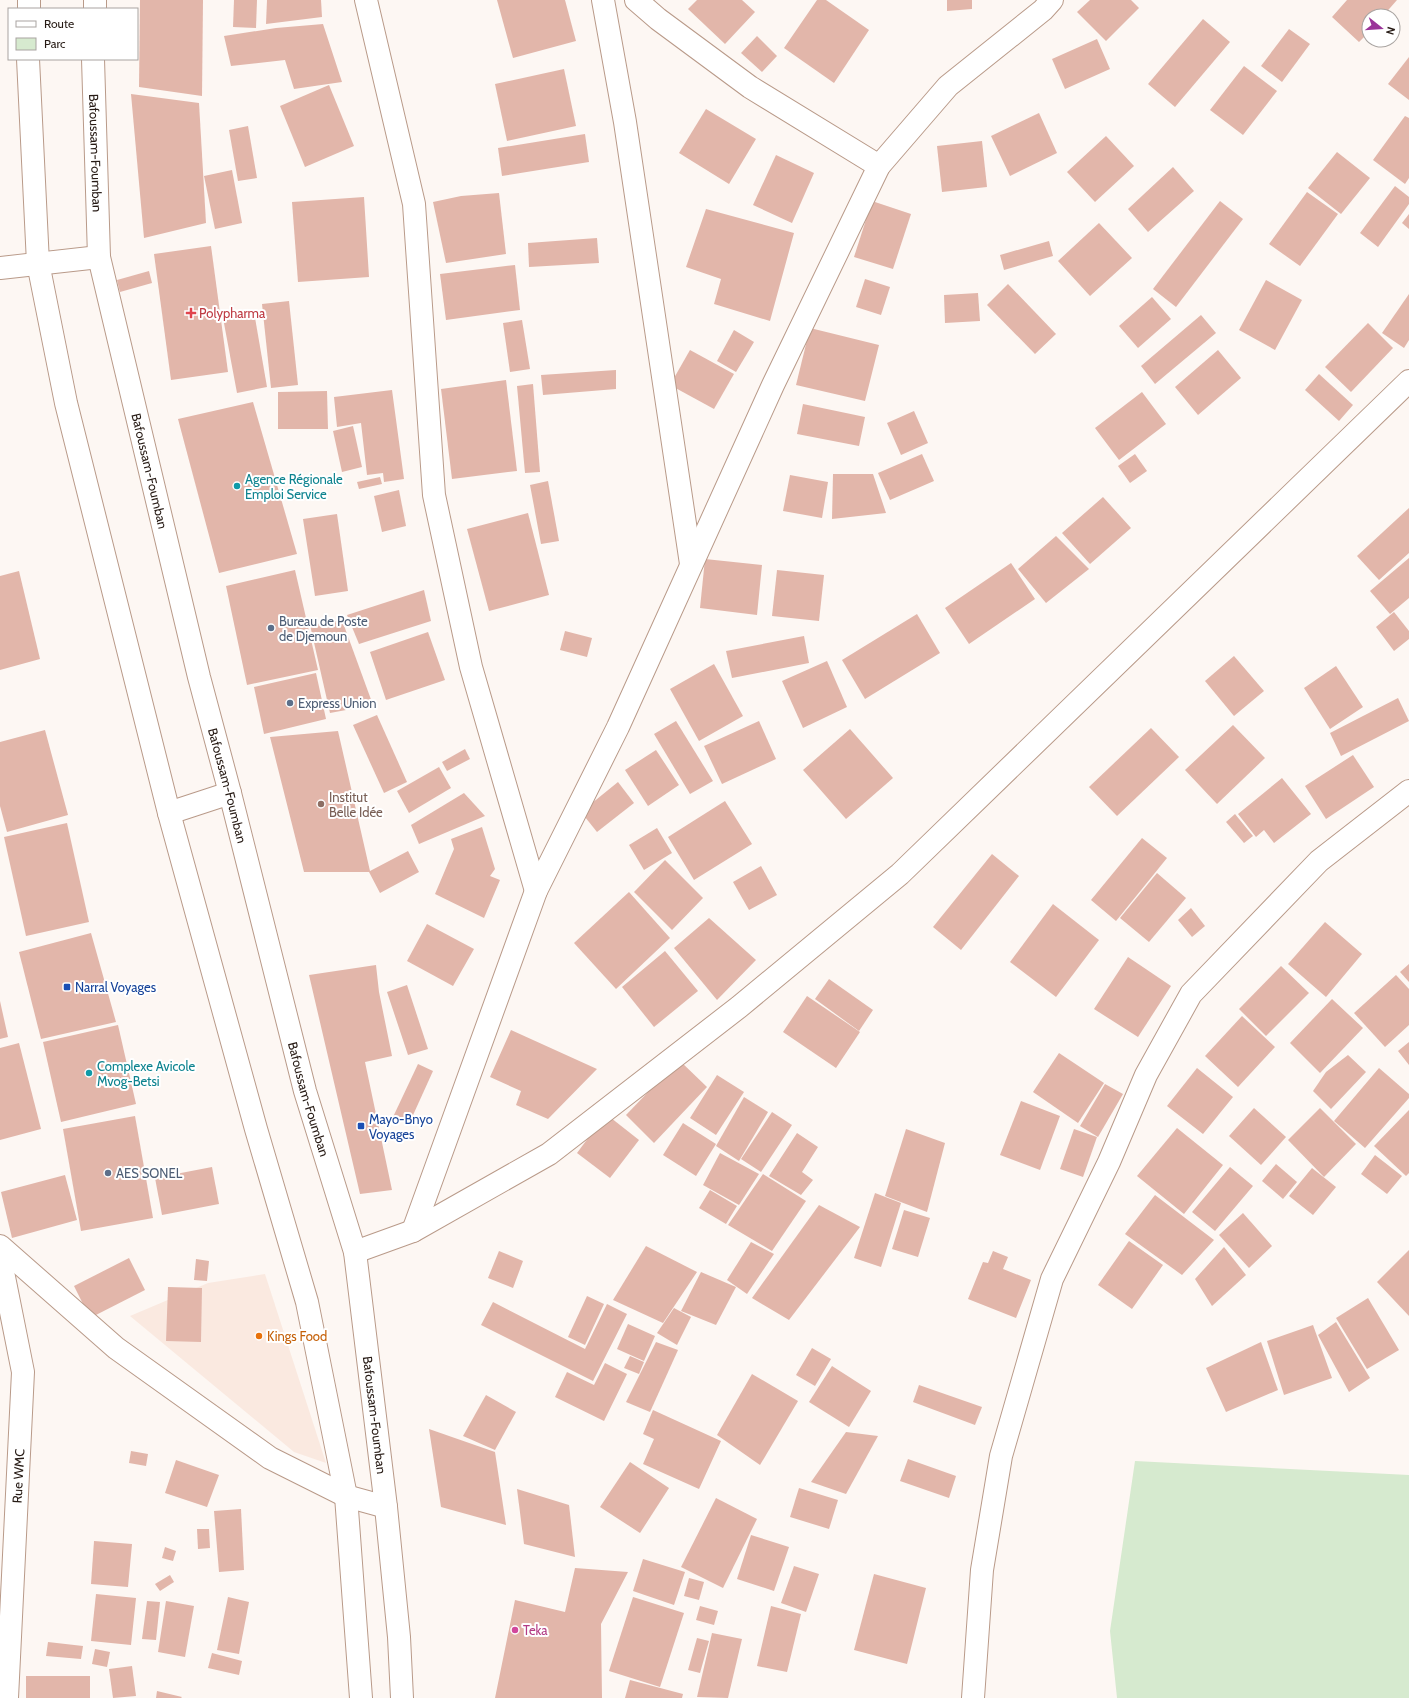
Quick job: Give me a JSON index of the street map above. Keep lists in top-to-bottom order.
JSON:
{
  "streets": {
    "main road": ["Bafoussam-Foumban", "Rue WMC"]
  },
  "places": {
    "health": ["Polypharma"],
    "other": [
      "Agence Régionale Emploi Service",
      "Bureau de Poste de Djemoun",
      "Express Union",
      "Institut Belle Idée",
      "Complexe Avicole Mvog-Betsi",
      "AES SONEL",
      "Kings Food",
      "Teka"
    ],
    "transit": ["Narral Voyages", "Mayo-Bnyo Voyages"]
  },
  "legend": ["Route", "Parc"],
  "north": "right"
}
